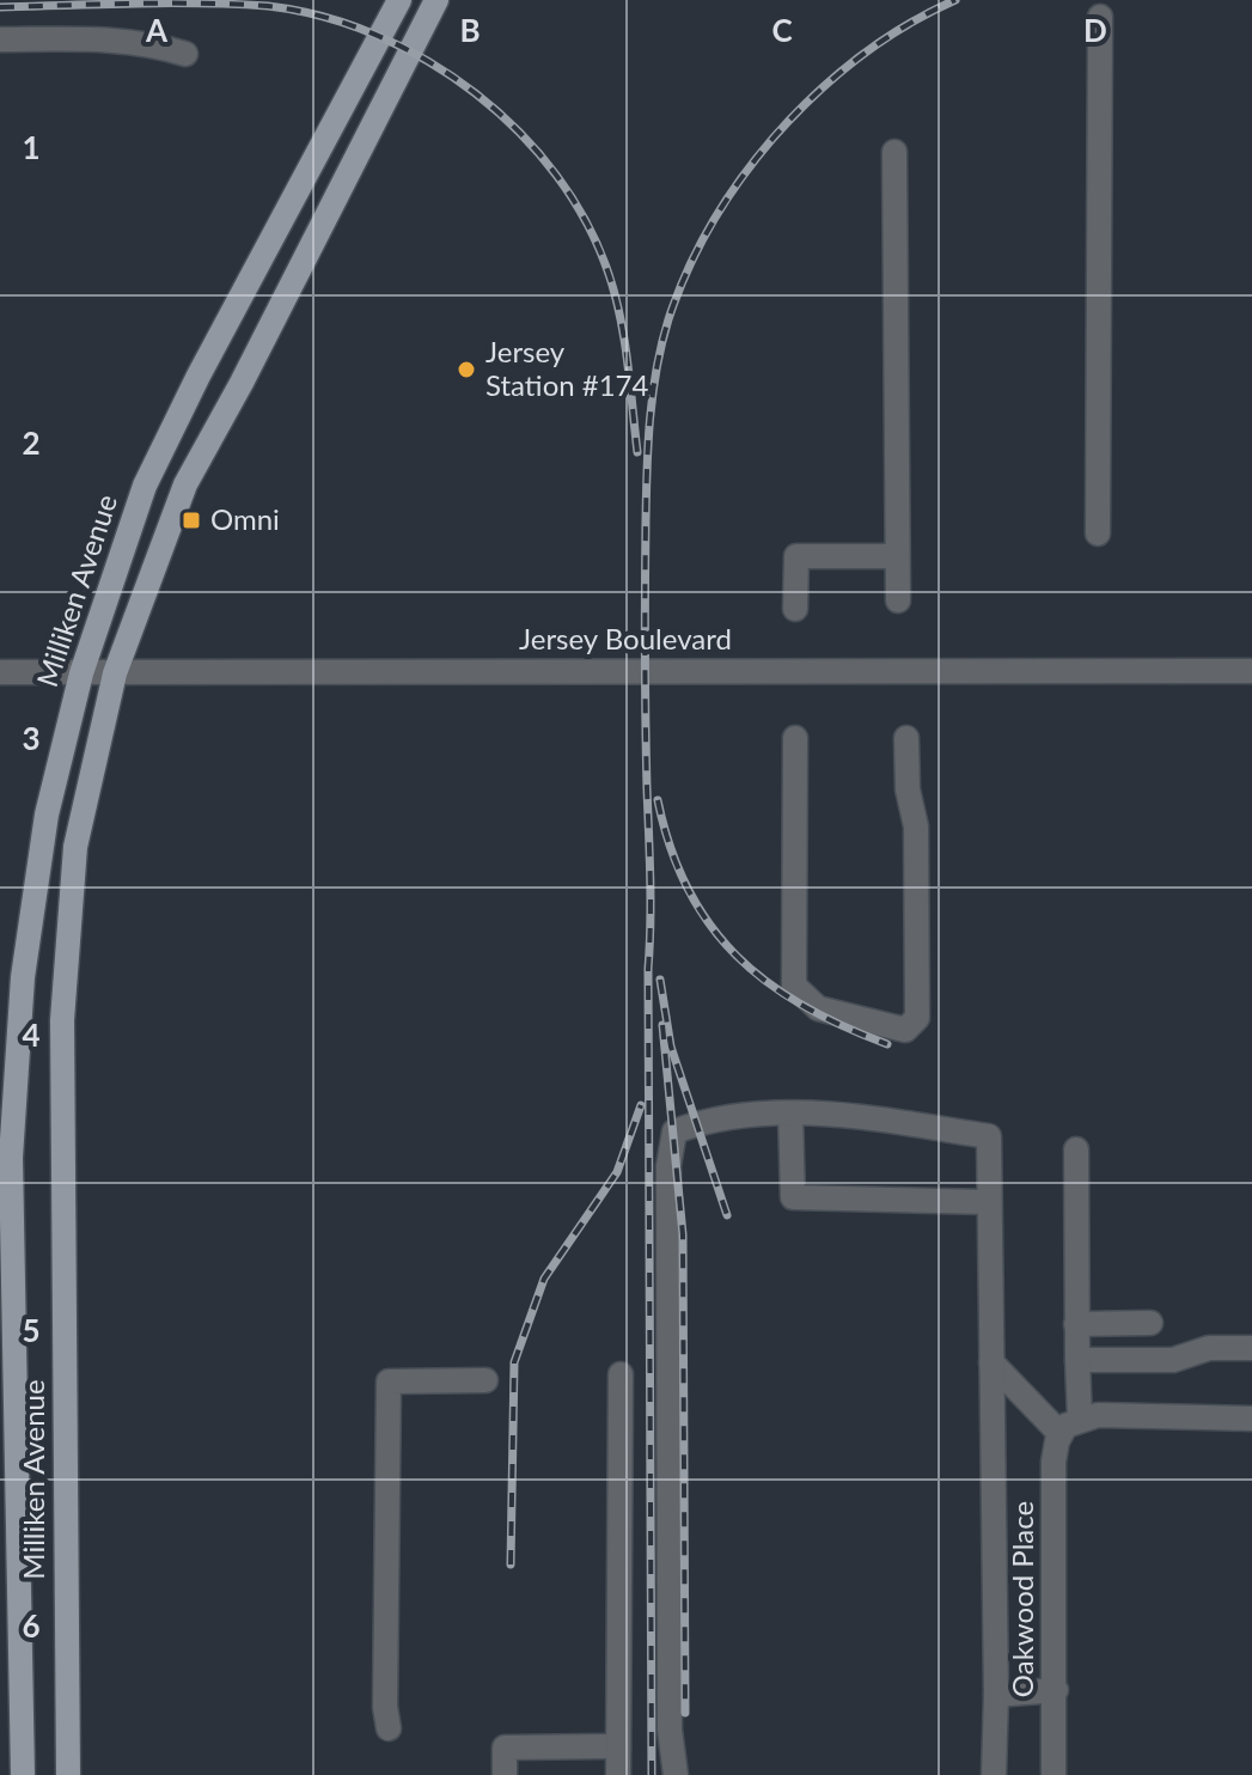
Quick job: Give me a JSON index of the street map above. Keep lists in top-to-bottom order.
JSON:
{
  "streets": {
    "main road": ["Milliken Avenue"],
    "street": ["Jersey Boulevard", "Oakwood Place"]
  },
  "crossings": [
    ["Milliken Avenue", "Jersey Boulevard"]
  ],
  "places": {
    "other": ["Jersey Station #174"],
    "transit": ["Omni"]
  },
  "grid": {
    "columns": [
      "A",
      "B",
      "C",
      "D"
    ],
    "rows": [
      "1",
      "2",
      "3",
      "4",
      "5",
      "6"
    ]
  }
}
